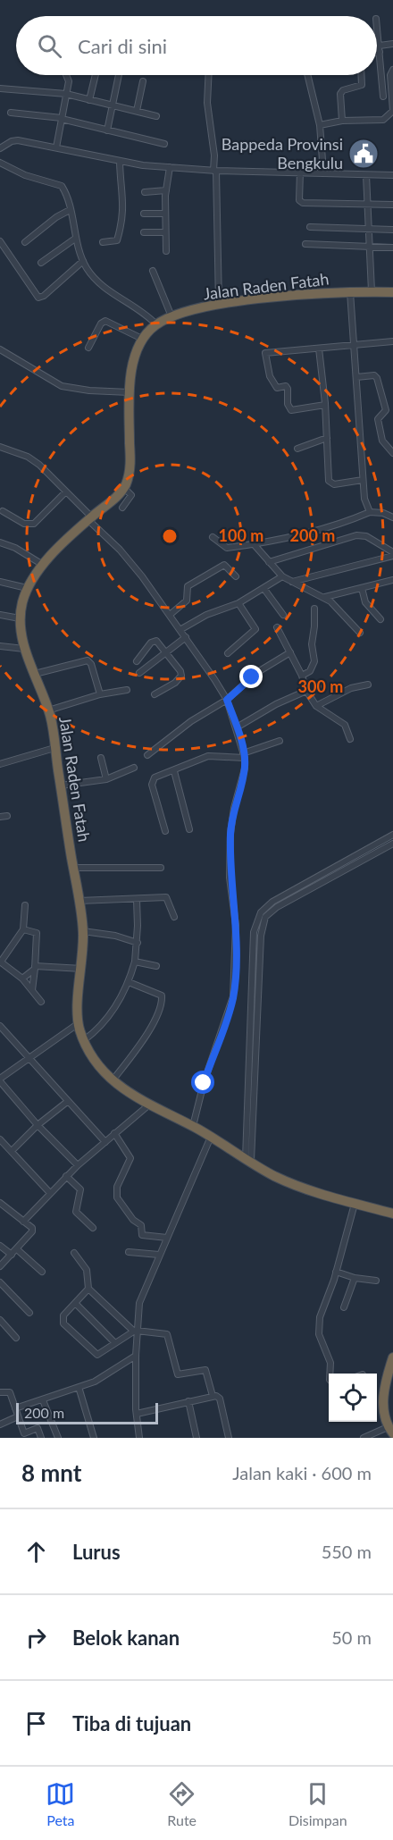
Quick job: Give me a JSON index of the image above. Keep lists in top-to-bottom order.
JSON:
{
  "streets": {
    "highway": ["Jalan Raden Fatah"]
  },
  "places": {
    "public building": ["Bappeda Provinsi Bengkulu"]
  },
  "scale_bar": "200 m",
  "page": {
    "search": "Cari di sini",
    "scale": "200 m",
    "heading": ["8 mnt", "Jalan kaki · 600 m"],
    "list": [
      ["Lurus", "550 m"],
      ["Belok kanan", "50 m"],
      "Tiba di tujuan"
    ],
    "nav": ["Peta", "Rute", "Disimpan"]
  },
  "rings": ["100 m", "200 m", "300 m"]
}
